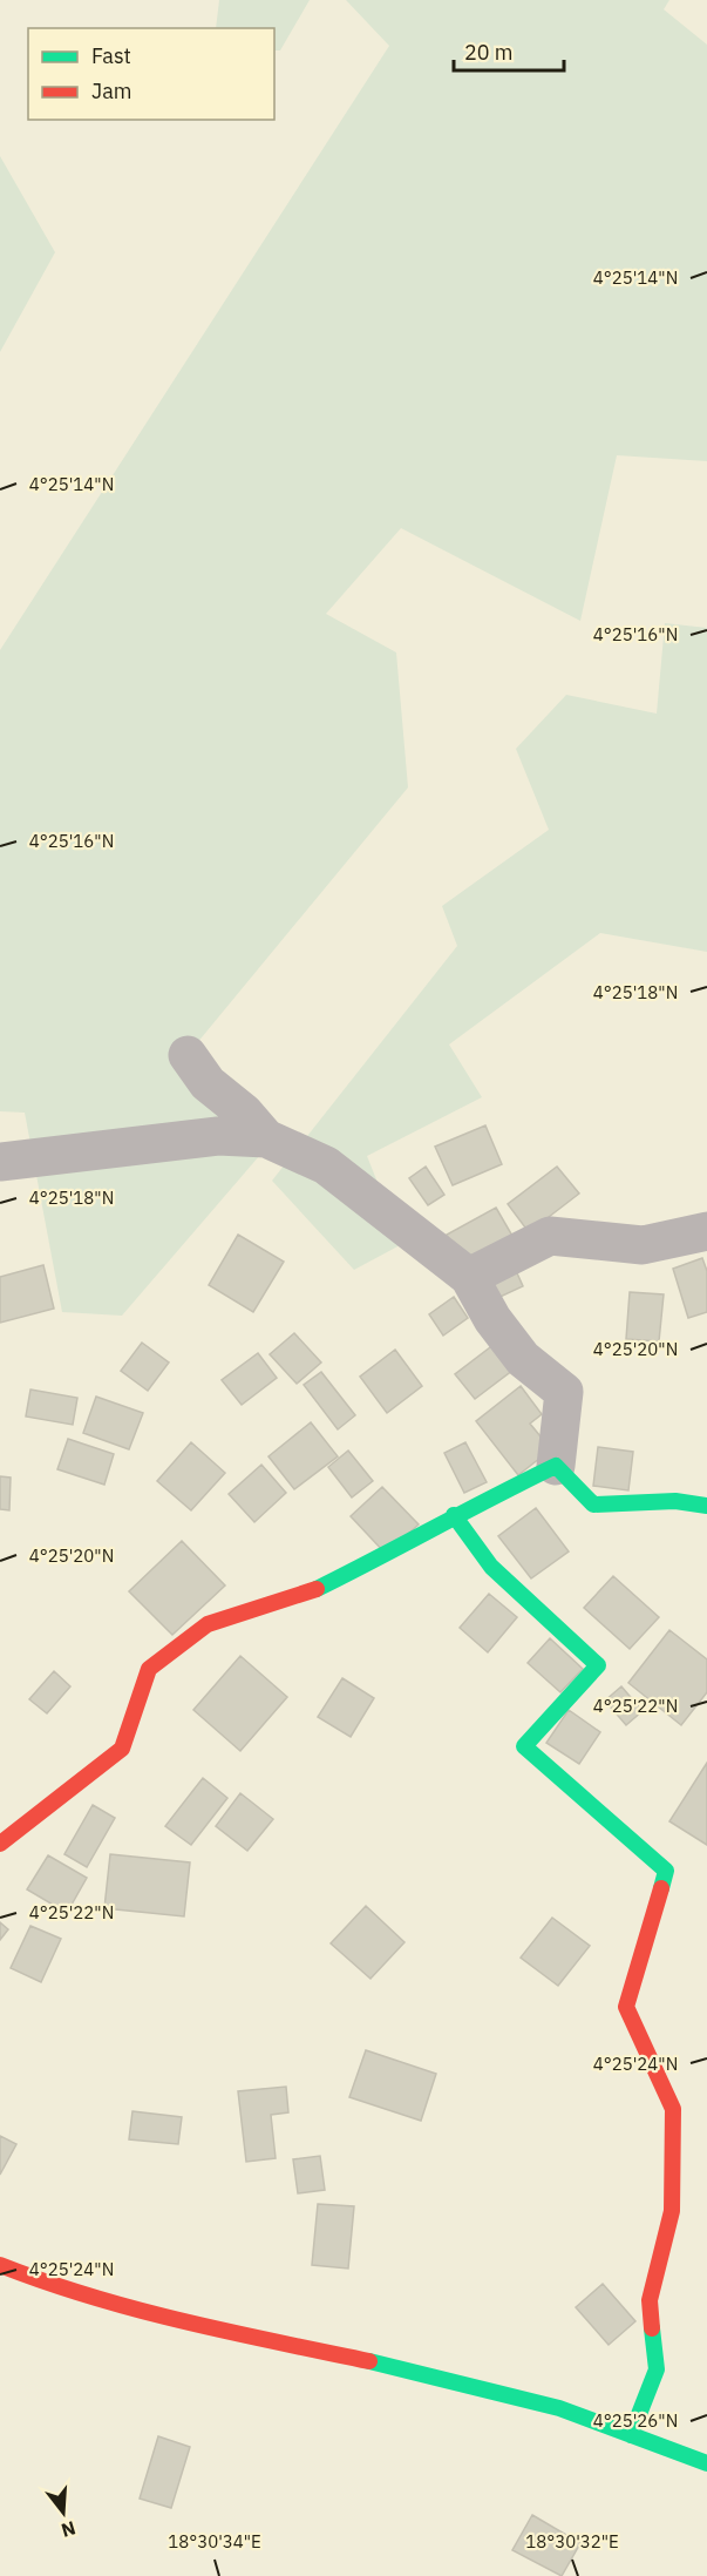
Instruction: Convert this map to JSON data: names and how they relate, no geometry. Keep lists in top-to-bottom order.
{
  "legend": ["Fast", "Jam"],
  "scale_bar": "20 m",
  "north": "bottom",
  "coordinates": [
    "4°25'14\"N",
    "4°25'16\"N",
    "4°25'18\"N",
    "4°25'20\"N",
    "4°25'22\"N",
    "4°25'24\"N",
    "4°25'26\"N",
    "18°30'34\"E",
    "18°30'32\"E"
  ]
}
